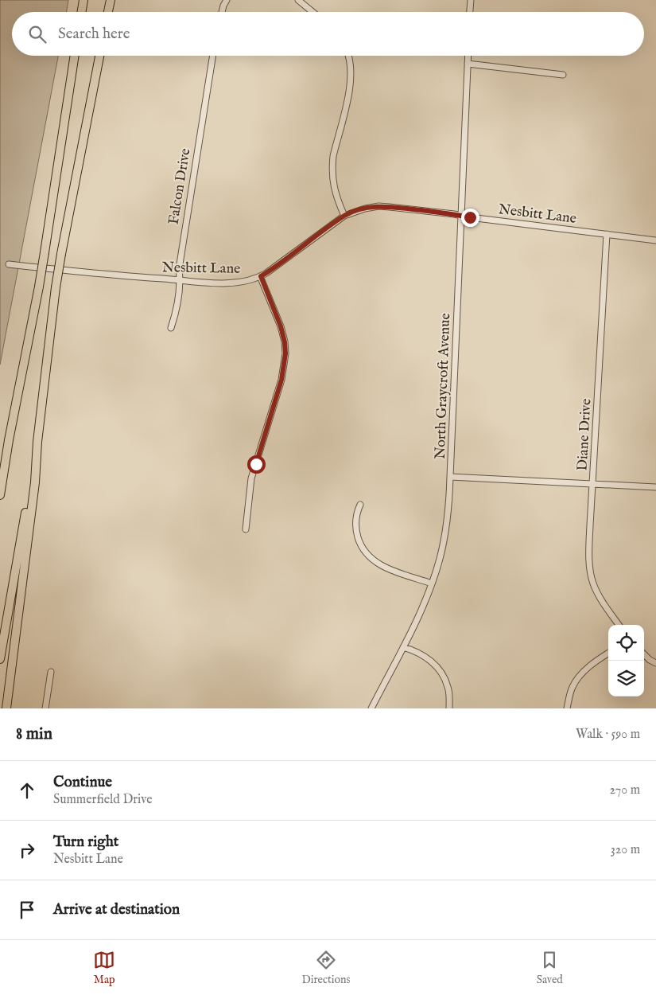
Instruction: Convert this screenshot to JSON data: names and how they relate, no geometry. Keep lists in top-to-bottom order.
{
  "streets": {
    "street": [
      "Falcon Drive",
      "Nesbitt Lane",
      "North Graycroft Avenue",
      "Diane Drive"
    ]
  },
  "crossings": [
    ["Falcon Drive", "Nesbitt Lane"],
    ["Nesbitt Lane", "North Graycroft Avenue"],
    ["Nesbitt Lane", "Diane Drive"]
  ],
  "page": {
    "search": "Search here",
    "heading": ["8 min", "Walk · 590 m"],
    "list": [
      ["Continue", "Summerfield Drive", "270 m"],
      ["Turn right", "Nesbitt Lane", "320 m"],
      "Arrive at destination"
    ],
    "nav": ["Map", "Directions", "Saved"]
  }
}
